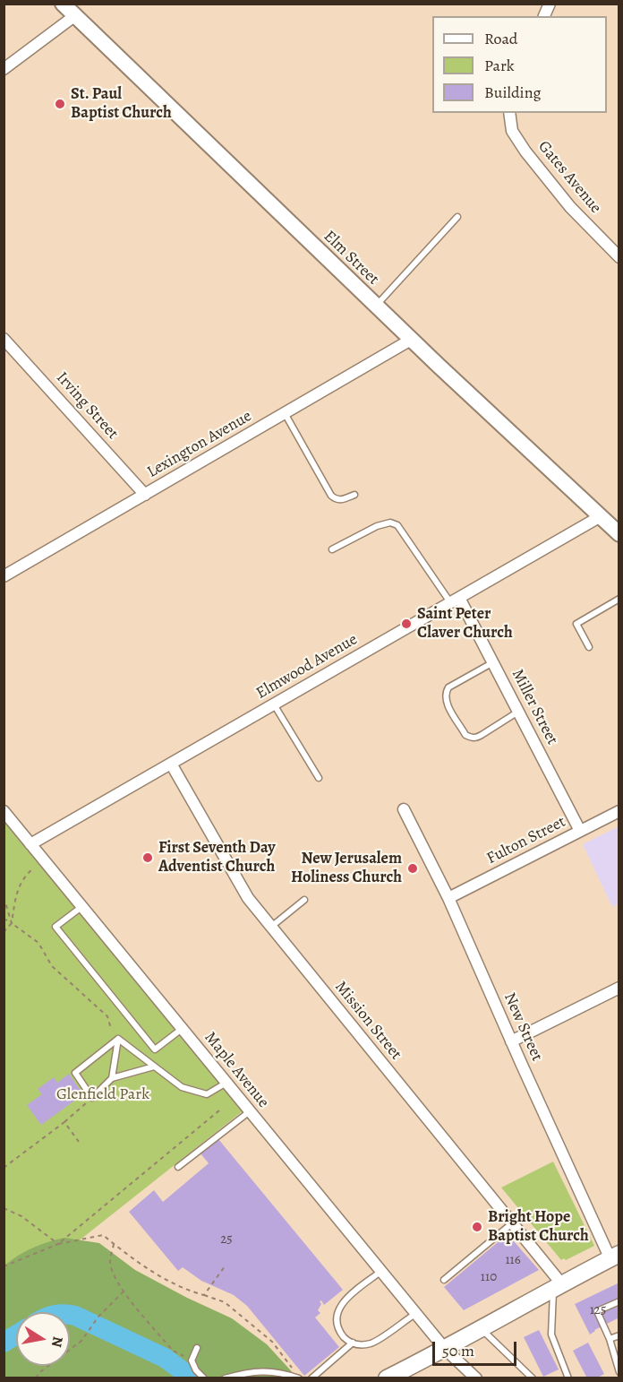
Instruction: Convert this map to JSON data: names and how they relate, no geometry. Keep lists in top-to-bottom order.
{
  "streets": {
    "street": [
      "Gates Avenue",
      "Elm Street",
      "Irving Street",
      "Lexington Avenue",
      "Elmwood Avenue",
      "Miller Street",
      "Fulton Street",
      "Mission Street",
      "New Street",
      "Maple Avenue"
    ]
  },
  "crossings": [
    ["Elm Street", "Lexington Avenue"],
    ["Elm Street", "Elmwood Avenue"],
    ["Irving Street", "Lexington Avenue"],
    ["Elmwood Avenue", "Miller Street"],
    ["Elmwood Avenue", "Mission Street"],
    ["Elmwood Avenue", "Maple Avenue"],
    ["Miller Street", "Fulton Street"],
    ["Fulton Street", "New Street"]
  ],
  "parks": ["Glenfield Park"],
  "places": [
    "St. Paul Baptist Church",
    "Saint Peter Claver Church",
    "First Seventh Day Adventist Church",
    "New Jerusalem Holiness Church",
    "Bright Hope Baptist Church"
  ],
  "house_numbers": [
    "25",
    "116",
    "110",
    "125"
  ],
  "legend": ["Road", "Park", "Building"],
  "scale_bar": "50 m",
  "north": "right"
}
